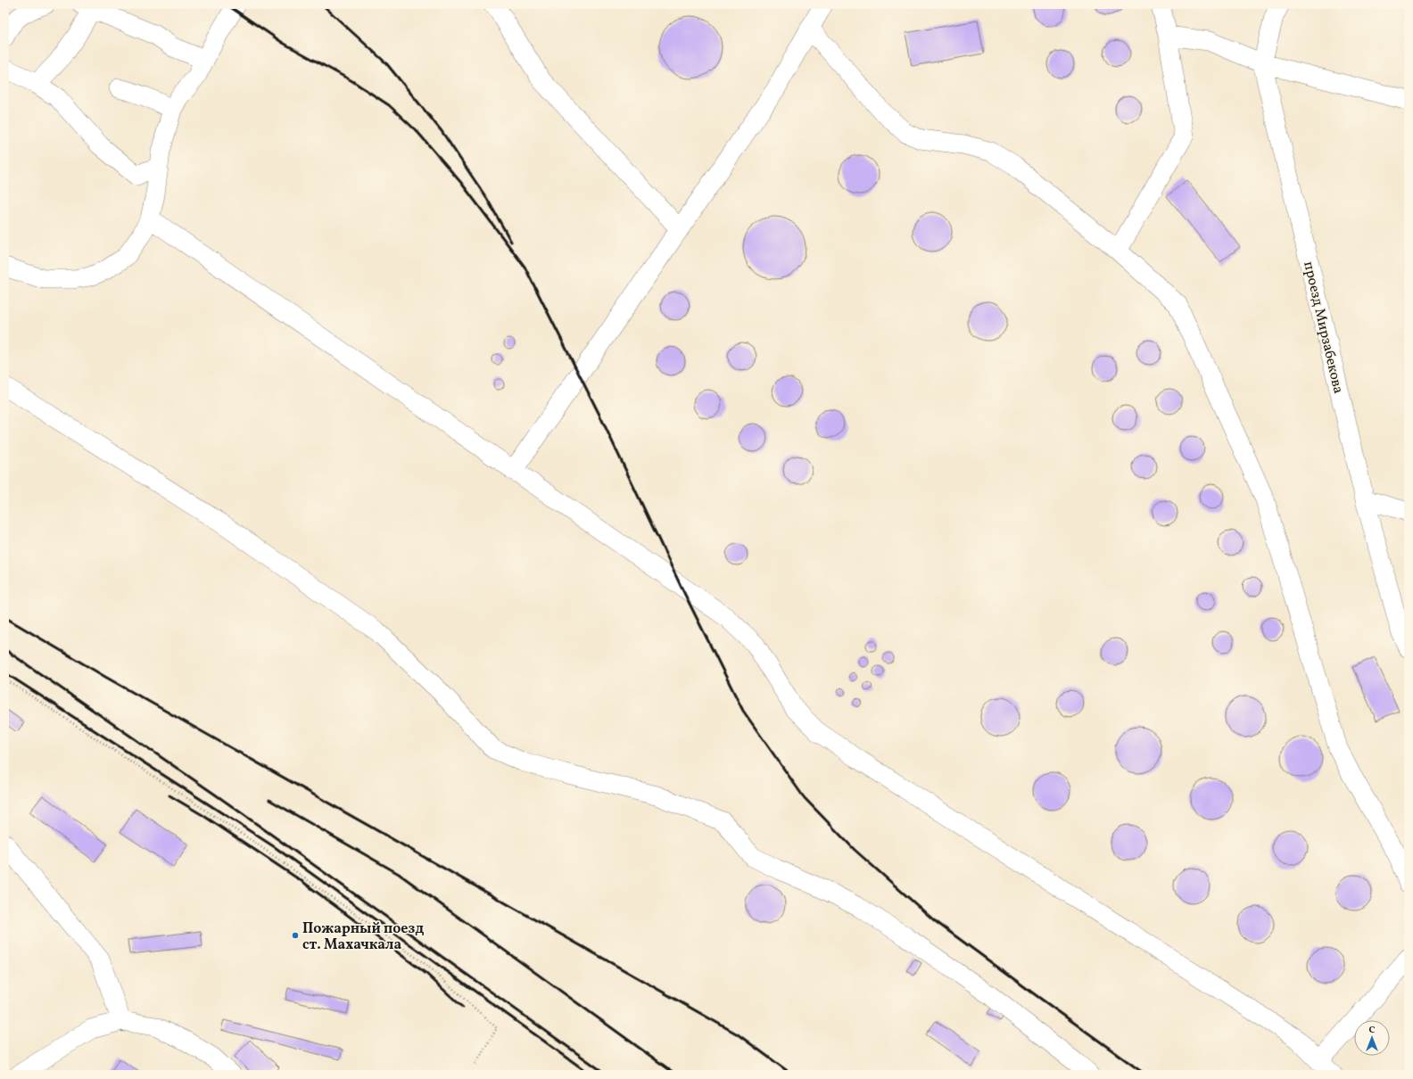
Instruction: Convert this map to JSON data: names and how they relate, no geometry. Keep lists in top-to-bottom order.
{
  "streets": {
    "street": ["проезд Мирзабекова"]
  },
  "places": ["Пожарный поезд ст. Махачкала"],
  "north": "top"
}
